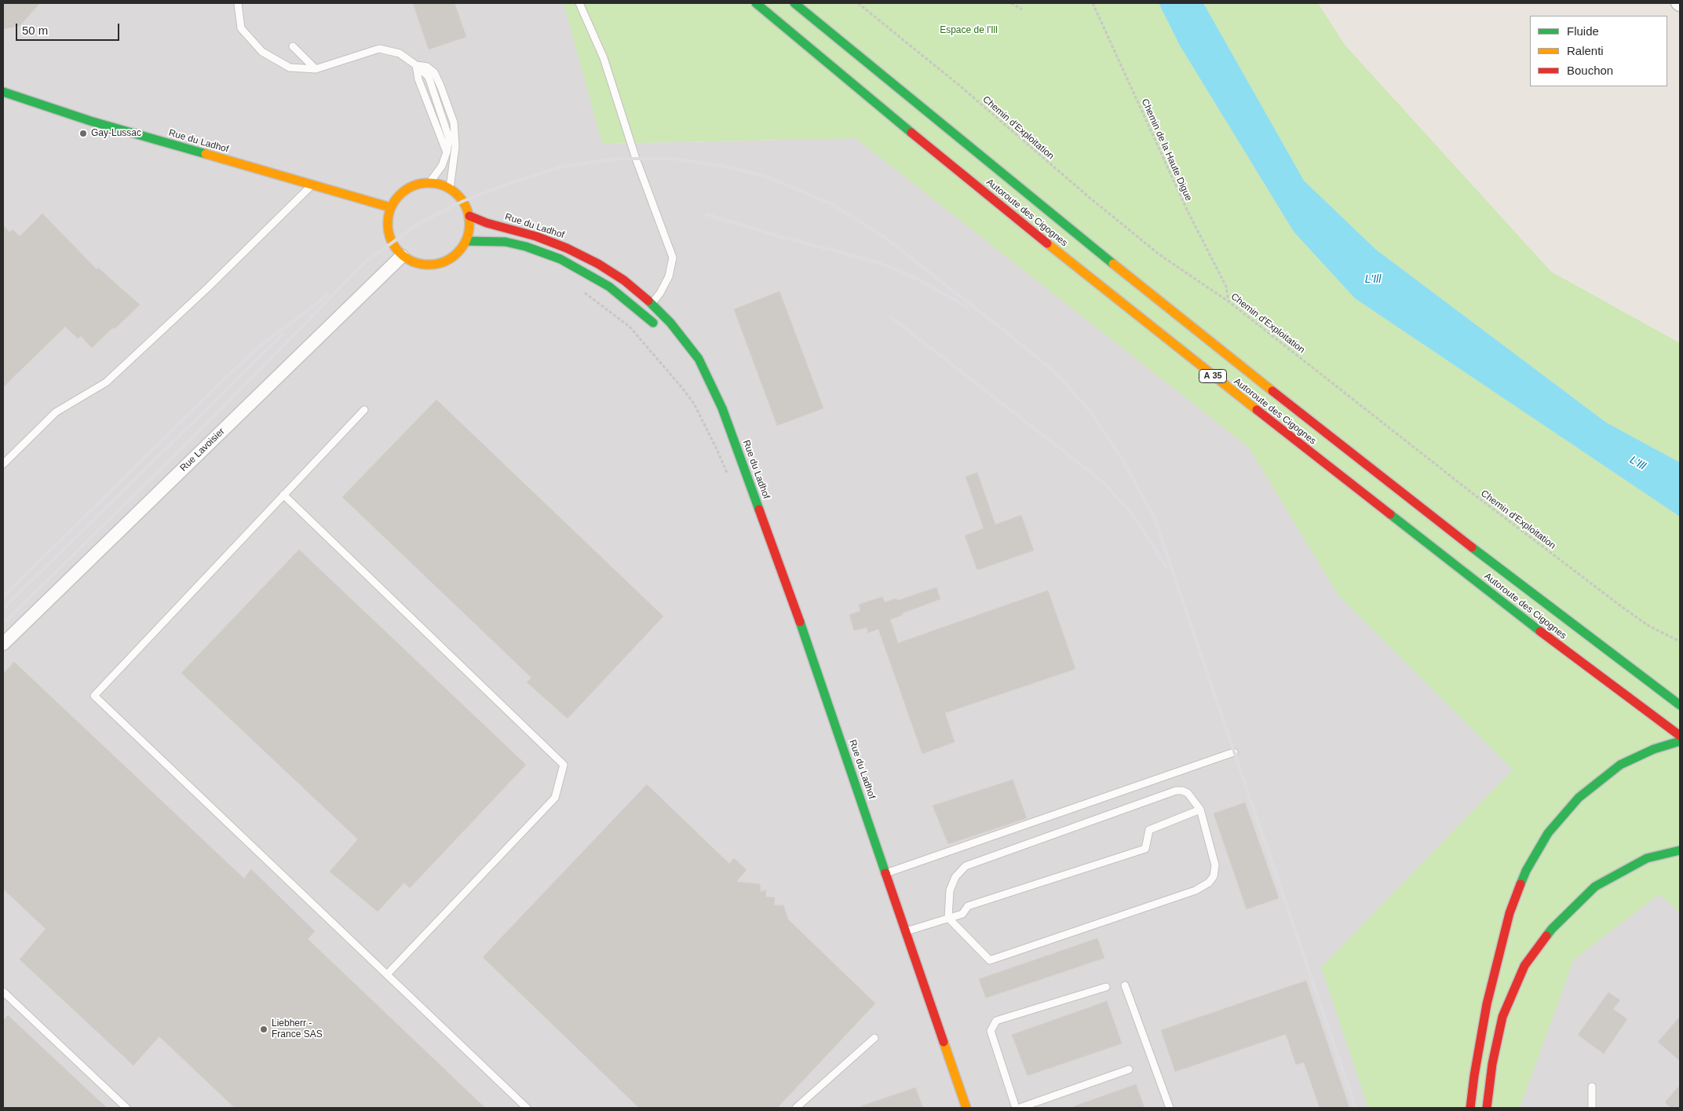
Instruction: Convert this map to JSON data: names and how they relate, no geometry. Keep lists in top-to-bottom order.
{
  "streets": {
    "main road": ["Rue du Ladhof", "Autoroute des Cigognes", "A 35"],
    "street": ["Rue Lavoisier"],
    "path": ["Chemin d'Exploitation", "Chemin de la Haute Digue"]
  },
  "crossings": [
    ["Chemin d'Exploitation", "Chemin de la Haute Digue"],
    ["Rue du Ladhof", "Rue Lavoisier"]
  ],
  "water": ["L'Ill"],
  "parks": ["Espace de l'Ill"],
  "places": ["Gay-Lussac", "Liebherr - France SAS"],
  "legend": ["Fluide", "Ralenti", "Bouchon"],
  "scale_bar": "50 m"
}
